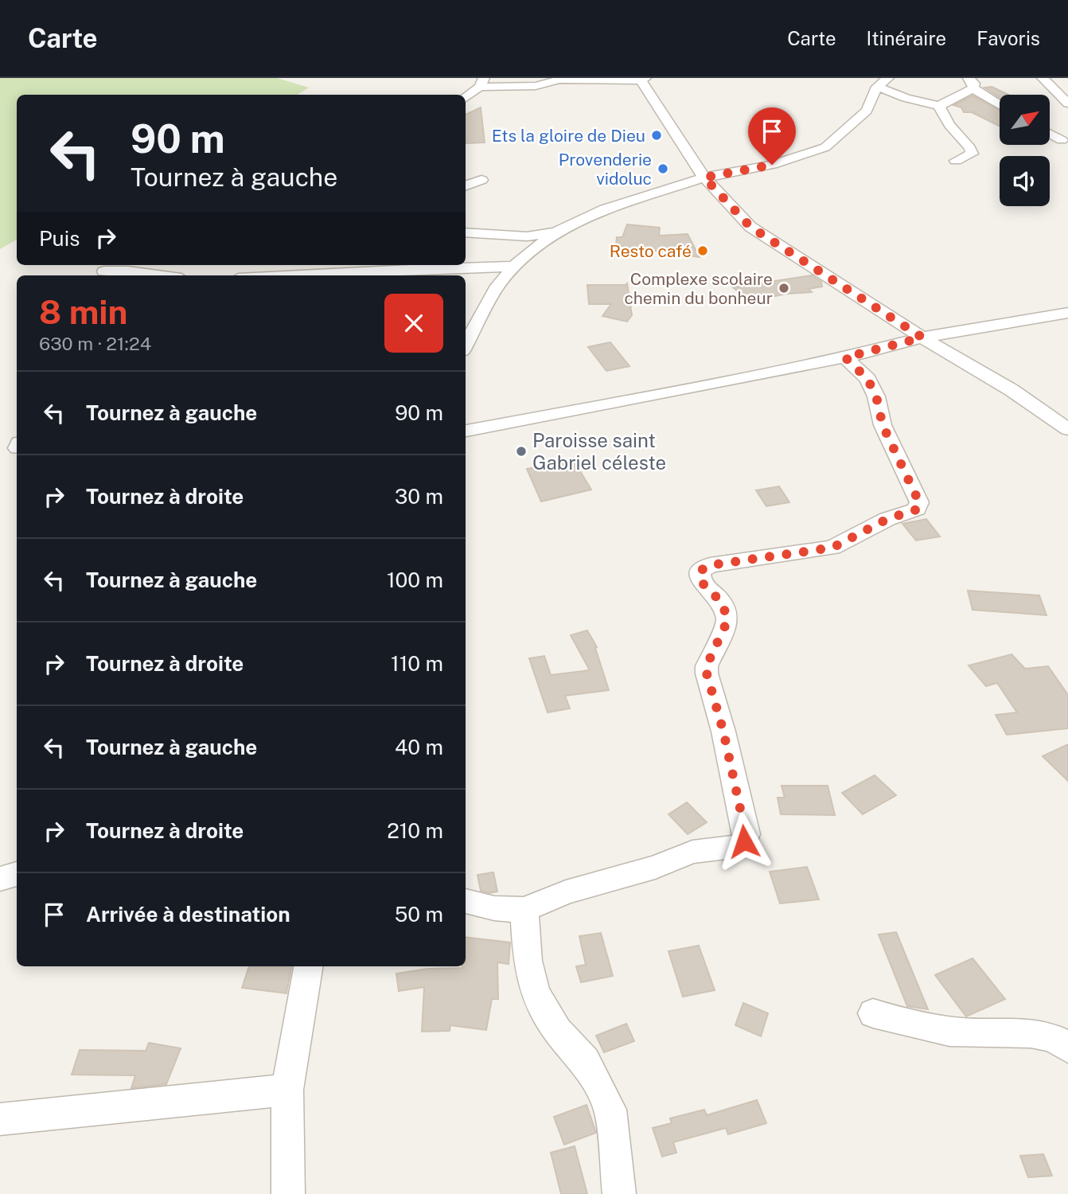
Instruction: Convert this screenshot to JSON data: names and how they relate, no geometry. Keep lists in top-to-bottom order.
{
  "places": [
    "Ets la gloire de Dieu",
    "Provenderie vidoluc",
    "Resto café",
    "Complexe scolaire chemin du bonheur",
    "Paroisse saint Gabriel céleste"
  ],
  "north": "top right",
  "page": {
    "header": "Carte",
    "nav": ["Carte", "Itinéraire", "Favoris"],
    "turn": ["90 m", "Tournez à gauche"],
    "then": "Puis",
    "heading": ["8 min", "630 m · 21:24"],
    "list": [
      {
        "name": "Tournez à gauche",
        "value": "90 m"
      },
      {
        "name": "Tournez à droite",
        "value": "30 m"
      },
      {
        "name": "Tournez à gauche",
        "value": "100 m"
      },
      {
        "name": "Tournez à droite",
        "value": "110 m"
      },
      {
        "name": "Tournez à gauche",
        "value": "40 m"
      },
      {
        "name": "Tournez à droite",
        "value": "210 m"
      },
      {
        "name": "Arrivée à destination",
        "value": "50 m"
      }
    ]
  }
}
